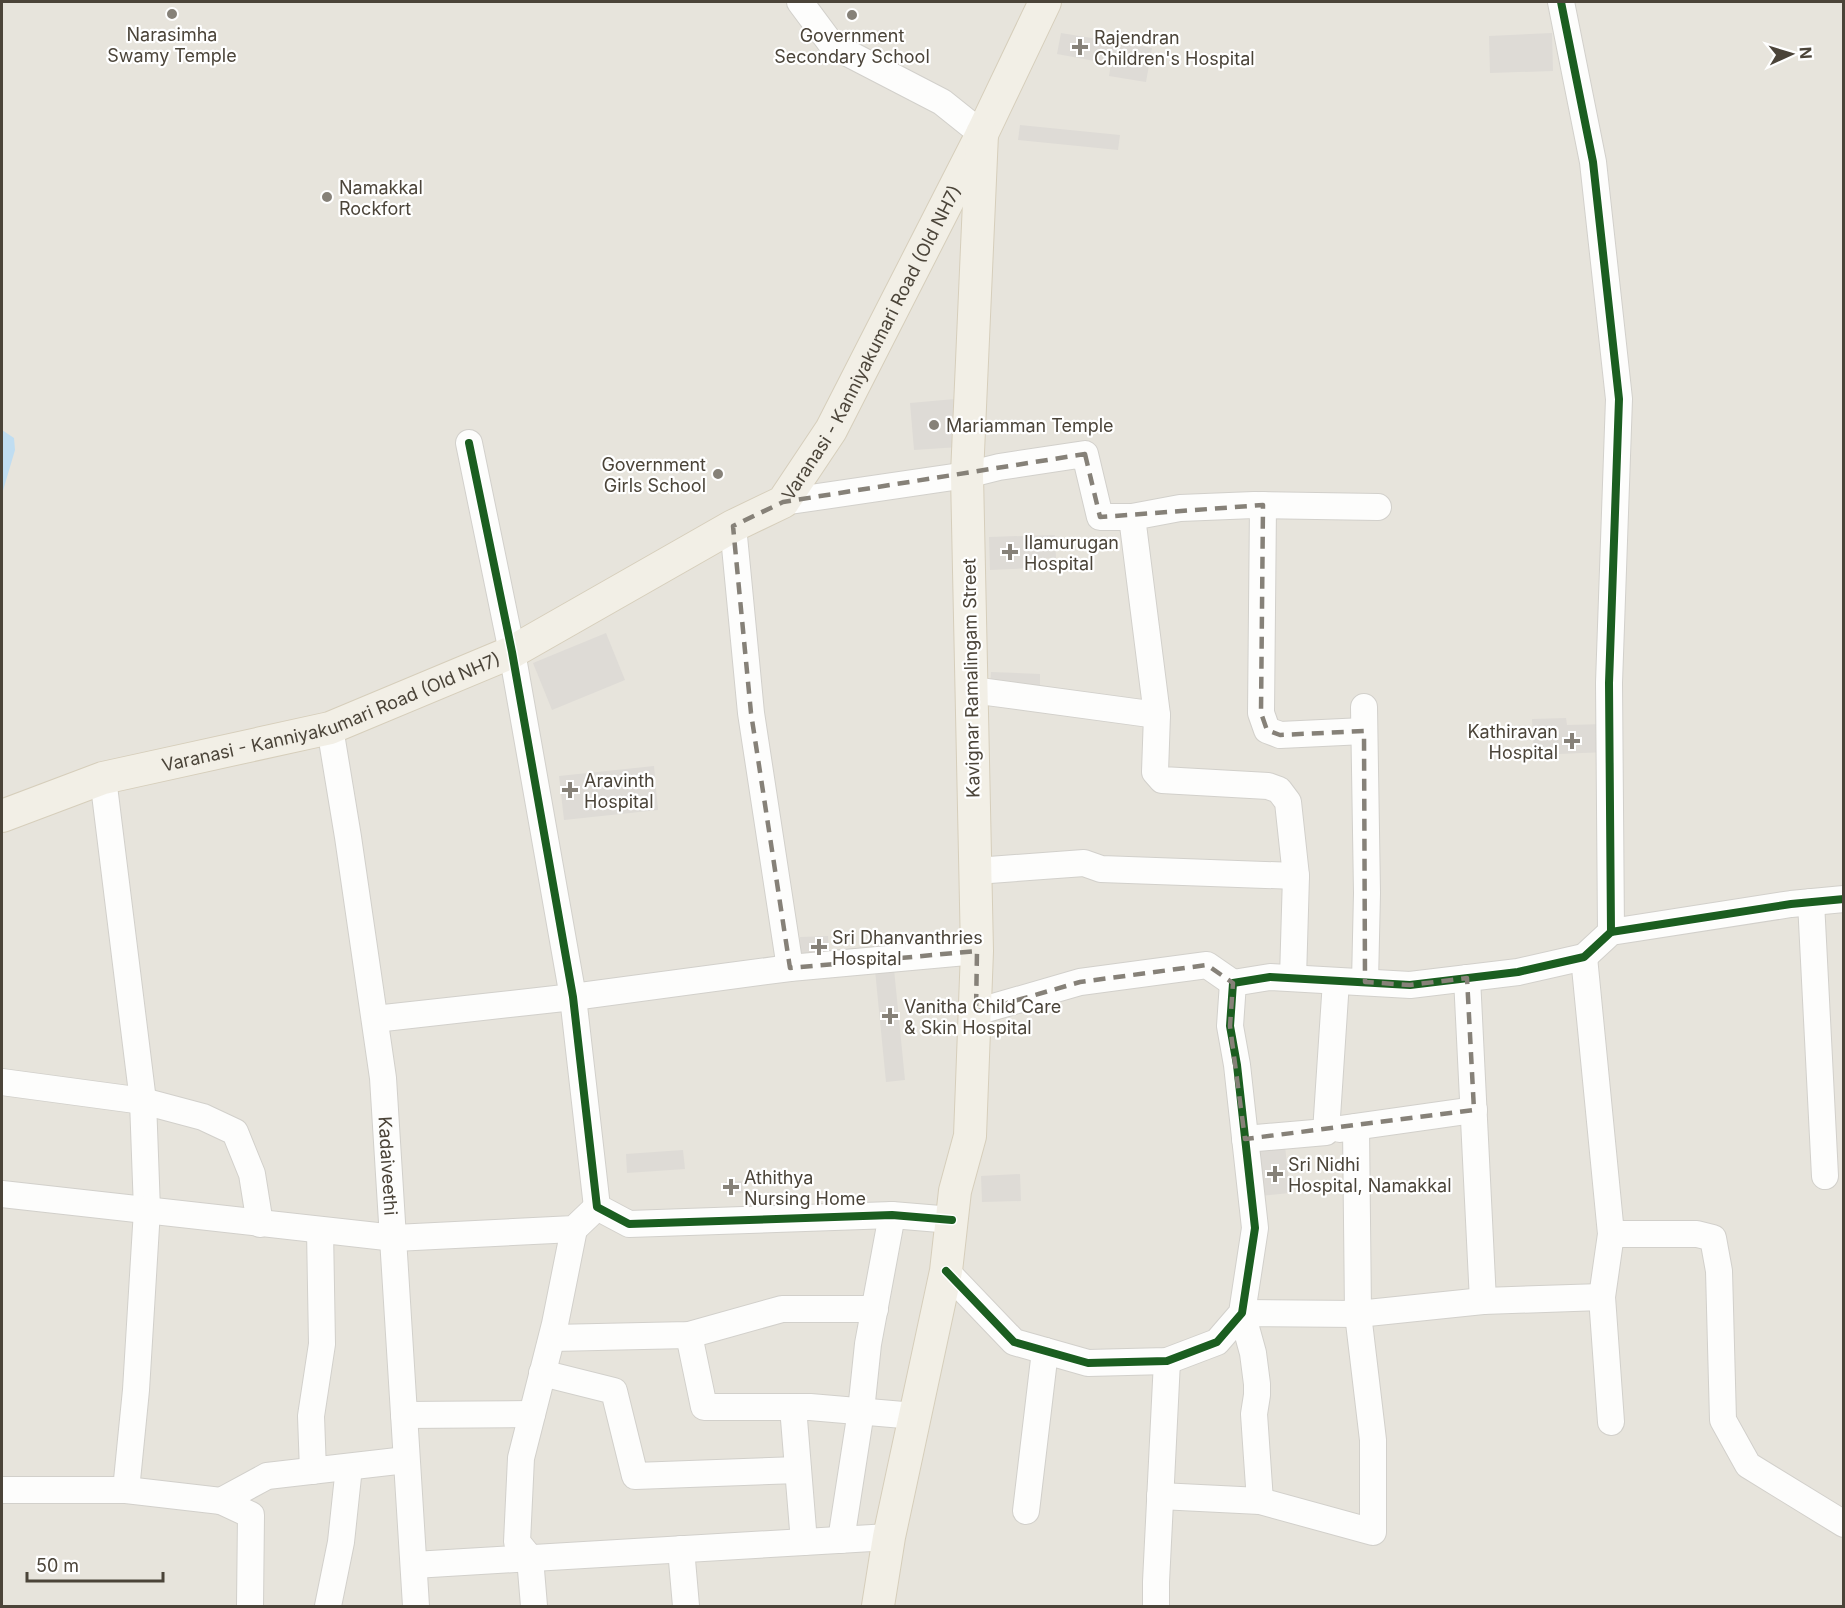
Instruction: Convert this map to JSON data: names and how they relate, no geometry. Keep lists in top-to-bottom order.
{
  "streets": {
    "main road": ["Varanasi - Kanniyakumari Road (Old NH7)", "Kavignar Ramalingam Street"],
    "street": ["Kadaiveethi"]
  },
  "crossings": [
    ["Varanasi - Kanniyakumari Road (Old NH7)", "Kavignar Ramalingam Street"],
    ["Varanasi - Kanniyakumari Road (Old NH7)", "Kadaiveethi"]
  ],
  "places": {
    "other": [
      "Narasimha Swamy Temple",
      "Government Secondary School",
      "Namakkal Rockfort",
      "Mariamman Temple",
      "Government Girls School"
    ],
    "health": [
      "Rajendran Children's Hospital",
      "Ilamurugan Hospital",
      "Kathiravan Hospital",
      "Aravinth Hospital",
      "Sri Dhanvanthries Hospital",
      "Vanitha Child Care & Skin Hospital",
      "Sri Nidhi Hospital, Namakkal",
      "Athithya Nursing Home"
    ]
  },
  "scale_bar": "50 m",
  "north": "right"
}
